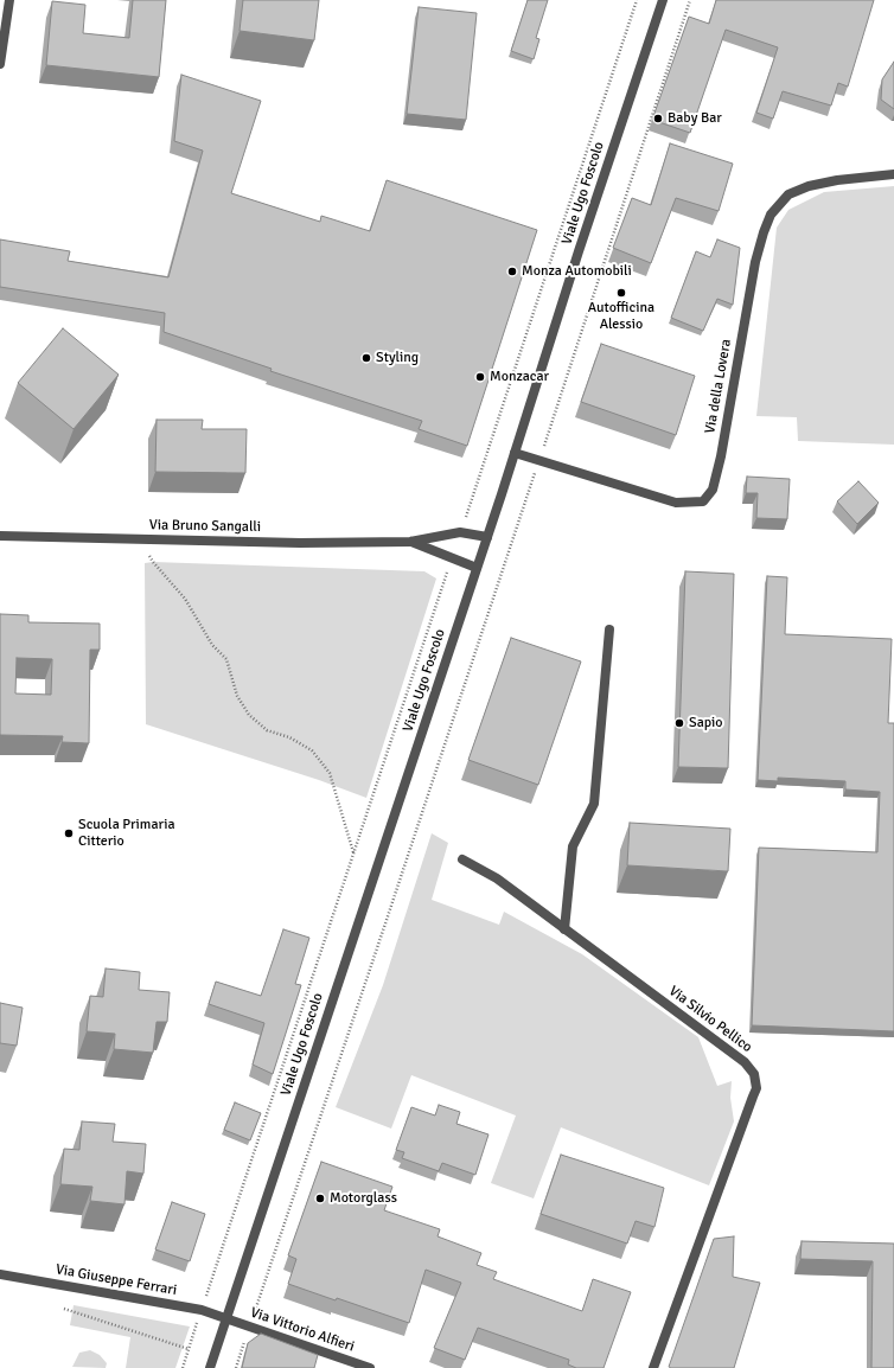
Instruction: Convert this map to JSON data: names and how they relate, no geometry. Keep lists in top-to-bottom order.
{
  "streets": {
    "street": [
      "Viale Ugo Foscolo",
      "Via della Lovera",
      "Via Bruno Sangalli",
      "Via Silvio Pellico",
      "Via Giuseppe Ferrari",
      "Via Vittorio Alfieri"
    ]
  },
  "crossings": [
    ["Viale Ugo Foscolo", "Via della Lovera"],
    ["Viale Ugo Foscolo", "Via Bruno Sangalli"],
    ["Viale Ugo Foscolo", "Via Giuseppe Ferrari"],
    ["Viale Ugo Foscolo", "Via Vittorio Alfieri"],
    ["Via Giuseppe Ferrari", "Via Vittorio Alfieri"]
  ],
  "places": [
    "Baby Bar",
    "Monza Automobili",
    "Autofficina Alessio",
    "Styling",
    "Monzacar",
    "Sapio",
    "Scuola Primaria Citterio",
    "Motorglass"
  ]
}
